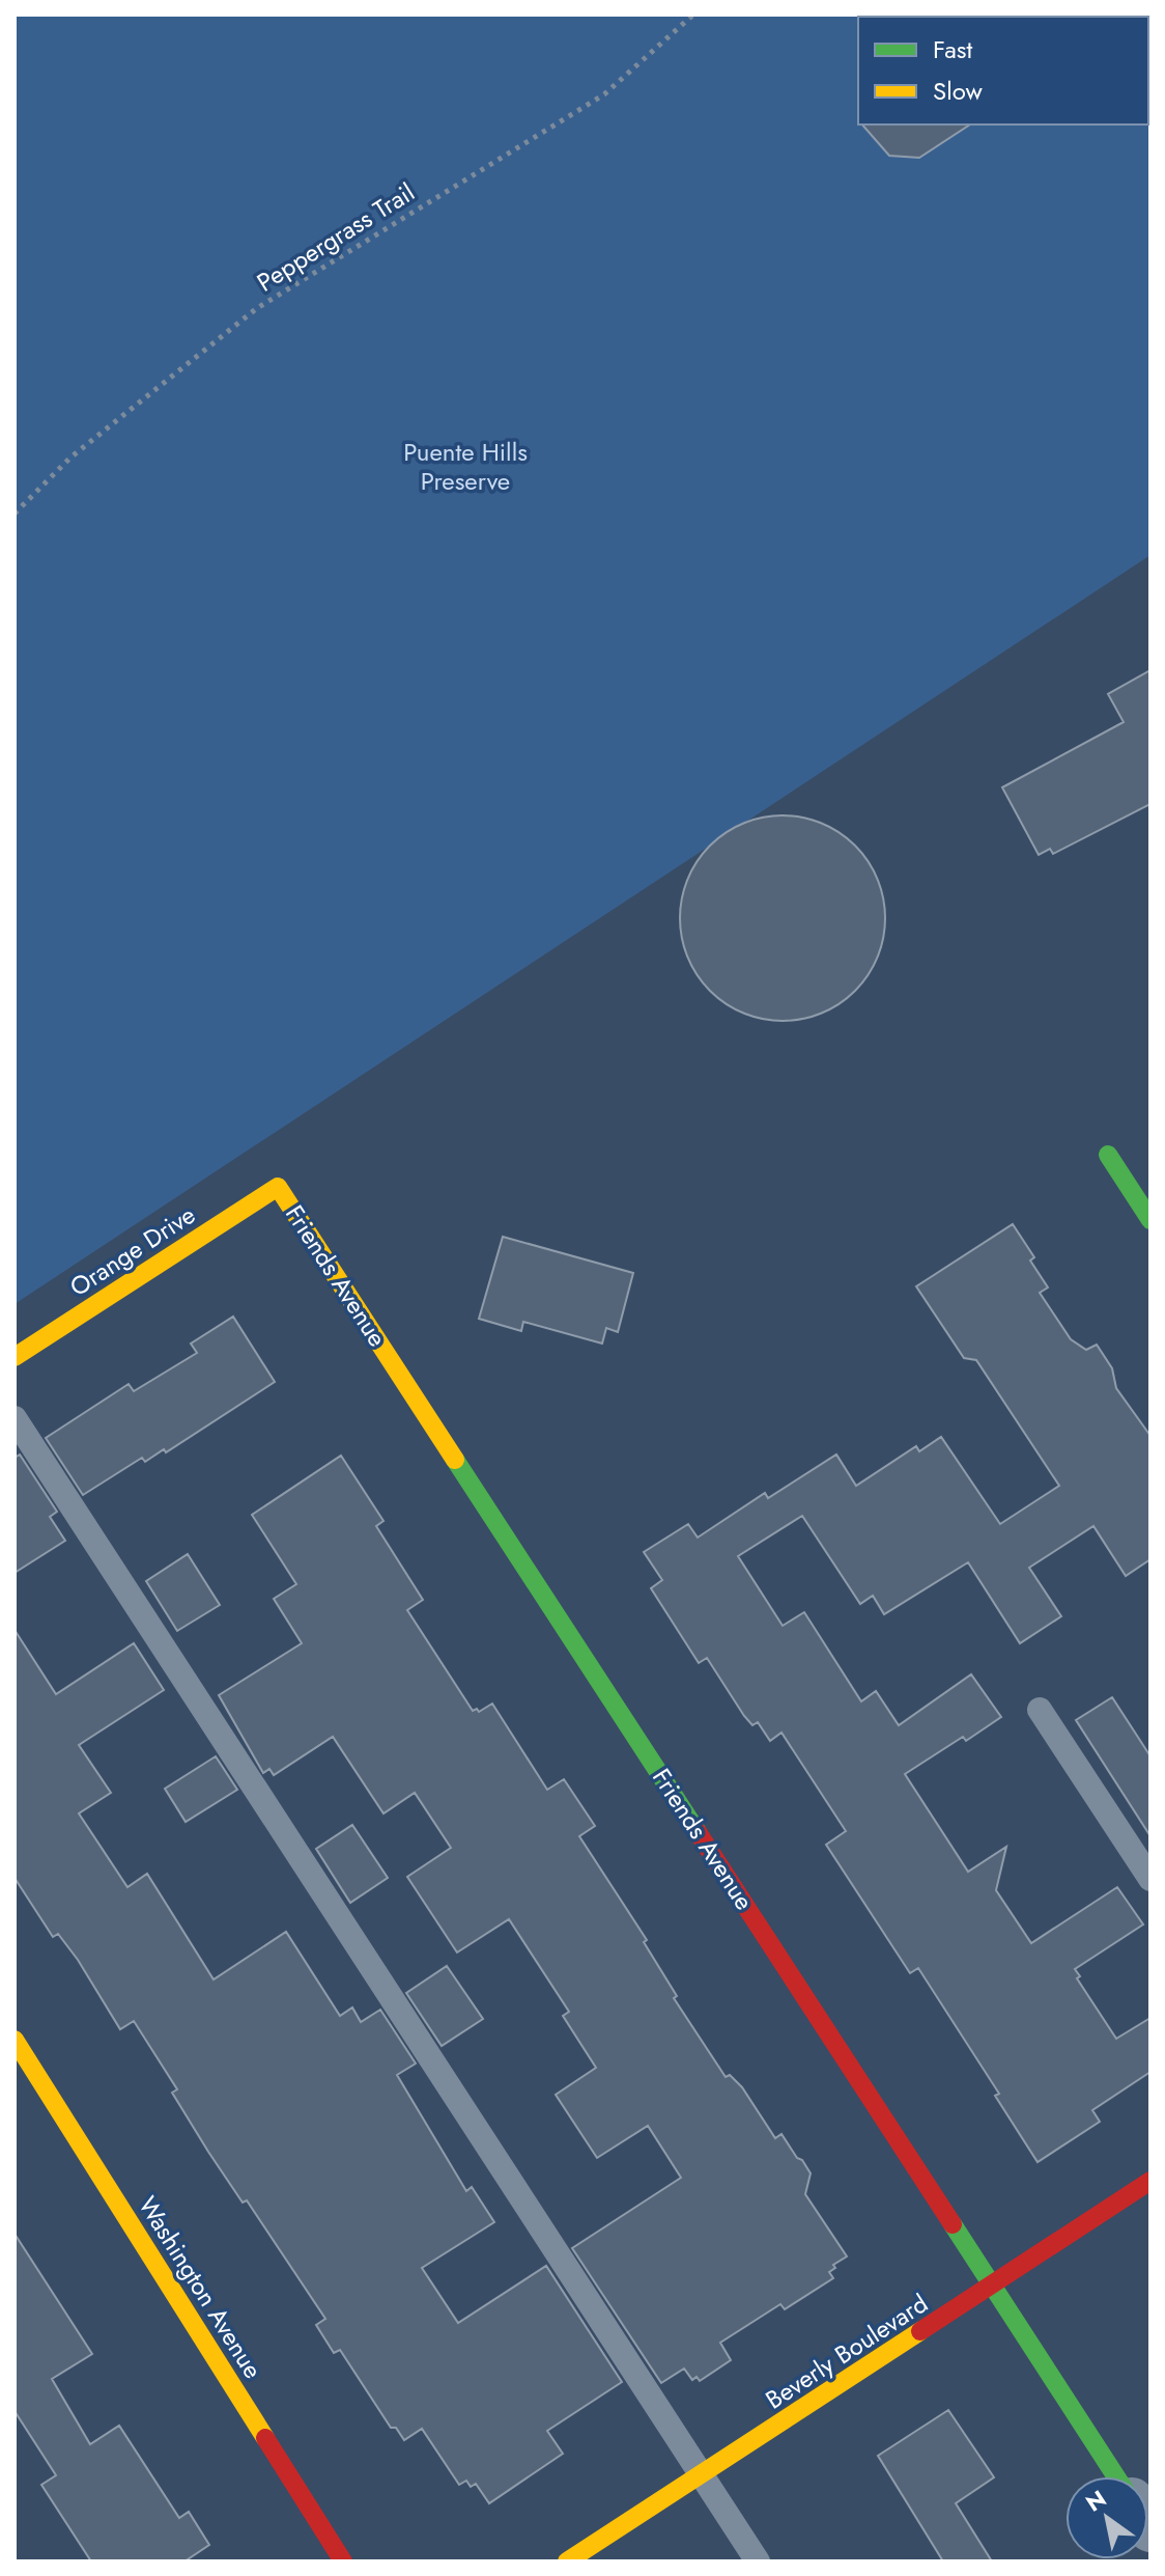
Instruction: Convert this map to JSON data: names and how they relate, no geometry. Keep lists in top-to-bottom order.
{
  "streets": {
    "street": [
      "Orange Drive",
      "Friends Avenue",
      "Washington Avenue",
      "Beverly Boulevard"
    ],
    "path": ["Peppergrass Trail"]
  },
  "crossings": [
    ["Orange Drive", "Friends Avenue"],
    ["Friends Avenue", "Beverly Boulevard"]
  ],
  "parks": ["Puente Hills Preserve"],
  "legend": ["Fast", "Slow"],
  "north": "top left"
}
